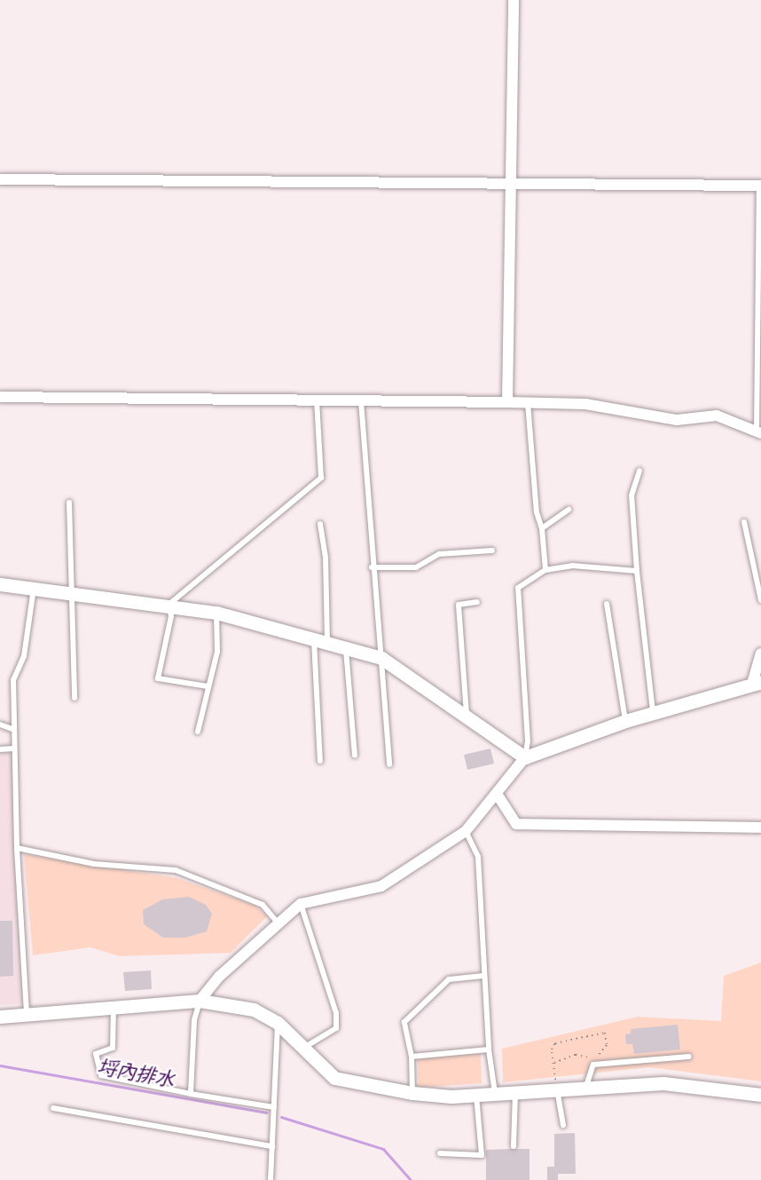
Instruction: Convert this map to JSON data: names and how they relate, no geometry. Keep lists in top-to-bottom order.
{
  "water": ["埒內排水"]
}
